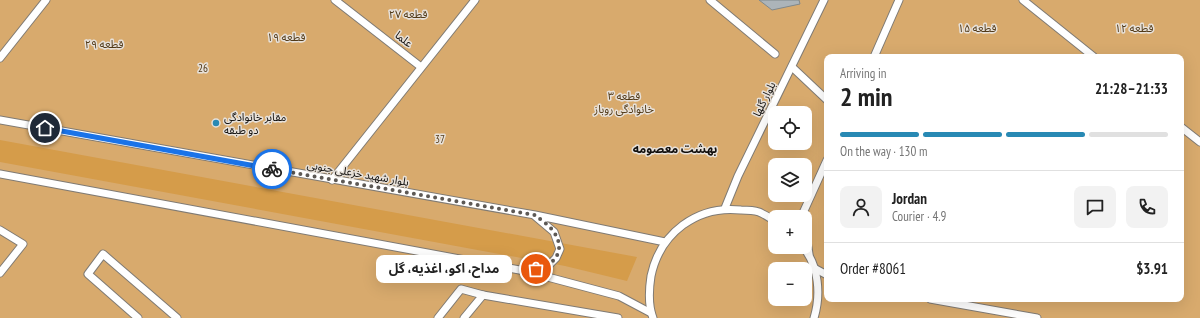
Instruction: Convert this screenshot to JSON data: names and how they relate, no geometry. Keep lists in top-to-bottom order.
{
  "streets": {
    "lane": ["علما", "بلوار گلها", "بلوار شهید خزعلی جنوبی"]
  },
  "districts": ["بهشت معصومه"],
  "parks": [
    "قطعه ۲۷",
    "قطعه ۱۵",
    "قطعه ۱۲",
    "قطعه ۱۹",
    "قطعه ۲۹",
    "26",
    "قطعه ۳ خانوادگی روباز",
    "37"
  ],
  "places": ["مقابر خانوادگی دو طبقه", "مداح، اکو، اغذیه، گل"],
  "page": {
    "heading": ["2 min", "Arriving in", "21:28–21:33"],
    "panel": [
      "Jordan",
      "Courier · 4.9",
      "Order #8061",
      "$3.91"
    ],
    "map_buttons": ["+", "−"],
    "bar": "On the way · 130 m",
    "bubble": "مداح، اکو، اغذیه، گل"
  }
}
